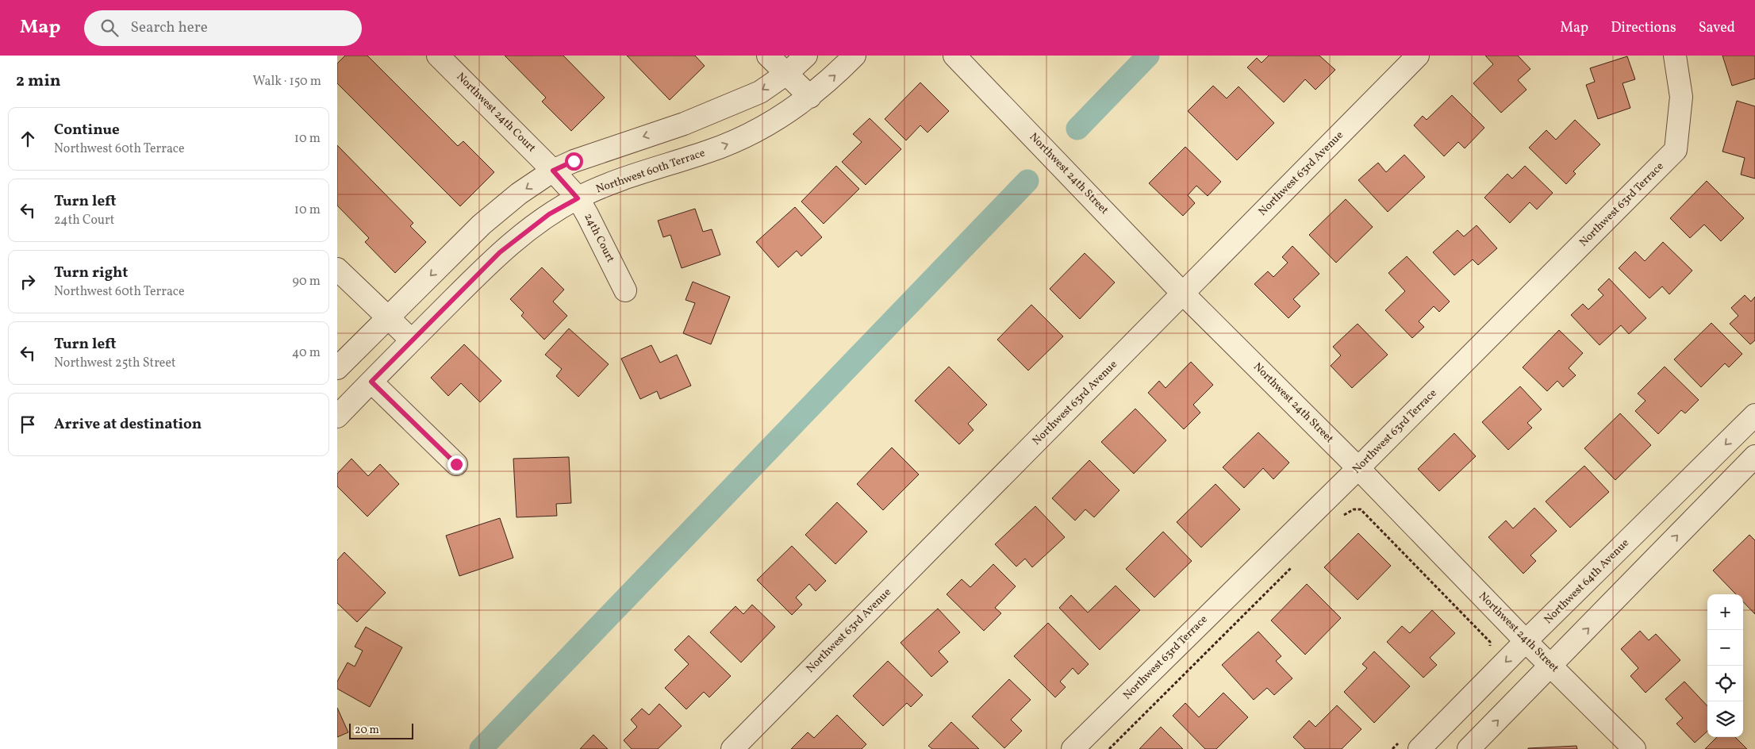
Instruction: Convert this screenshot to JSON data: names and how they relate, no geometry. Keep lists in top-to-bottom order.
{
  "streets": {
    "street": [
      "Northwest 24th Court",
      "Northwest 60th Terrace",
      "Northwest 24th Street",
      "Northwest 63rd Avenue",
      "Northwest 63rd Terrace",
      "24th Court",
      "Northwest 64th Avenue"
    ]
  },
  "crossings": [
    ["Northwest 24th Court", "24th Court"],
    ["Northwest 60th Terrace", "24th Court"],
    ["Northwest 24th Street", "Northwest 63rd Avenue"],
    ["Northwest 24th Street", "Northwest 63rd Terrace"],
    ["Northwest 24th Street", "Northwest 64th Avenue"]
  ],
  "scale_bar": "20 m",
  "page": {
    "header": "Map",
    "search": "Search here",
    "nav": ["Map", "Directions", "Saved"],
    "heading": ["2 min", "Walk · 150 m"],
    "list": [
      ["Continue", "Northwest 60th Terrace", "10 m"],
      ["Turn left", "24th Court", "10 m"],
      ["Turn right", "Northwest 60th Terrace", "90 m"],
      ["Turn left", "Northwest 25th Street", "40 m"],
      "Arrive at destination"
    ],
    "map_buttons": ["+", "−"],
    "scale": "20 m"
  }
}
